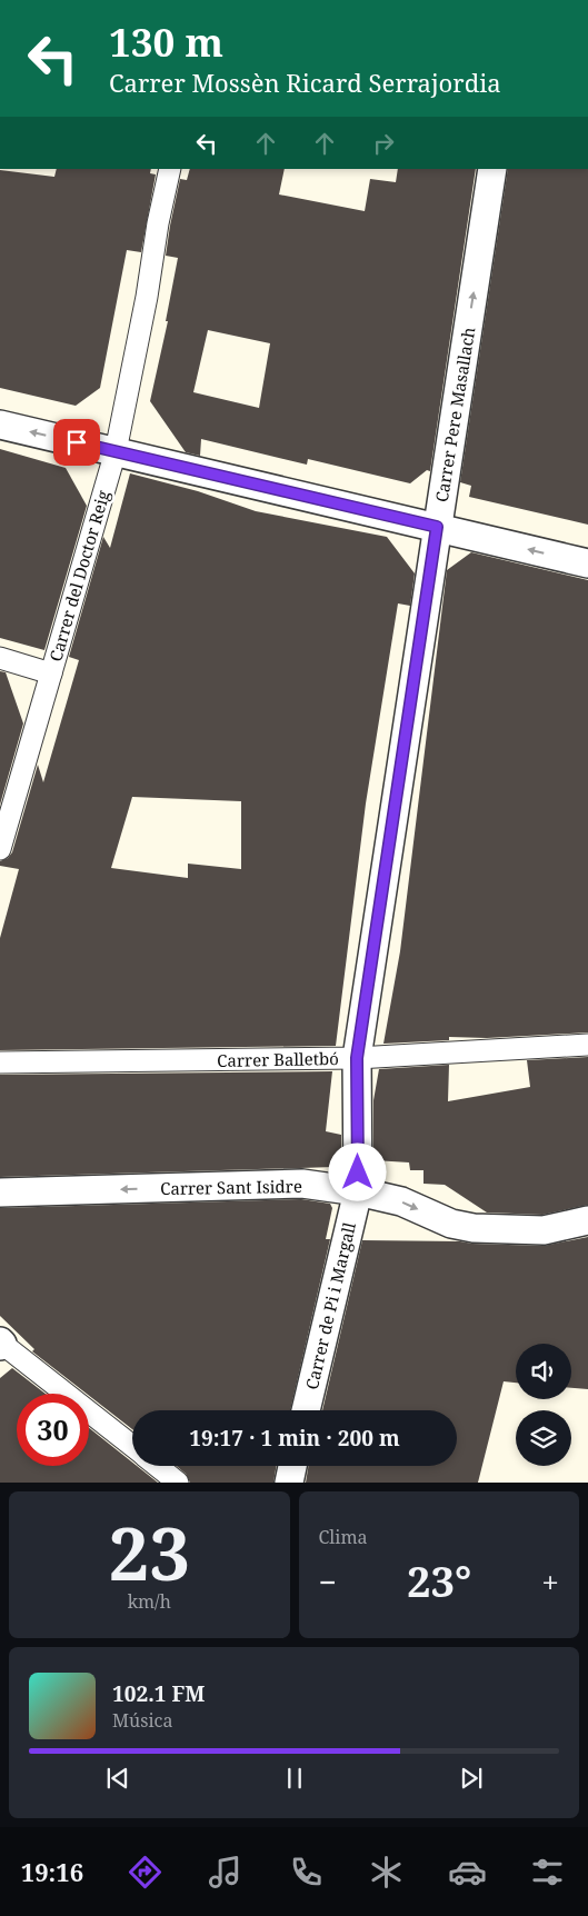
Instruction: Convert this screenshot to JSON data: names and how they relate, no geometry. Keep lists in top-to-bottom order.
{
  "streets": {
    "street": [
      "Carrer Pere Masallach",
      "Carrer del Doctor Reig",
      "Carrer Balletbó",
      "Carrer Sant Isidre",
      "Carrer de Pi i Margall"
    ]
  },
  "crossings": [
    ["Carrer Pere Masallach", "Carrer Balletbó"],
    ["Carrer Pere Masallach", "Carrer Sant Isidre"],
    ["Carrer Pere Masallach", "Carrer de Pi i Margall"],
    ["Carrer Sant Isidre", "Carrer de Pi i Margall"]
  ],
  "one_way": ["Carrer Pere Masallach"],
  "page": {
    "turn": ["130 m", "Carrer Mossèn Ricard Serrajordia"],
    "limit": "30",
    "trip": "19:17 · 1 min · 200 m",
    "tile": [
      ["23", "km/h"],
      "Clima"
    ],
    "heat": ["−", "23°", "+"],
    "song": ["102.1 FM", "Música"],
    "tabs": "19:16"
  }
}
